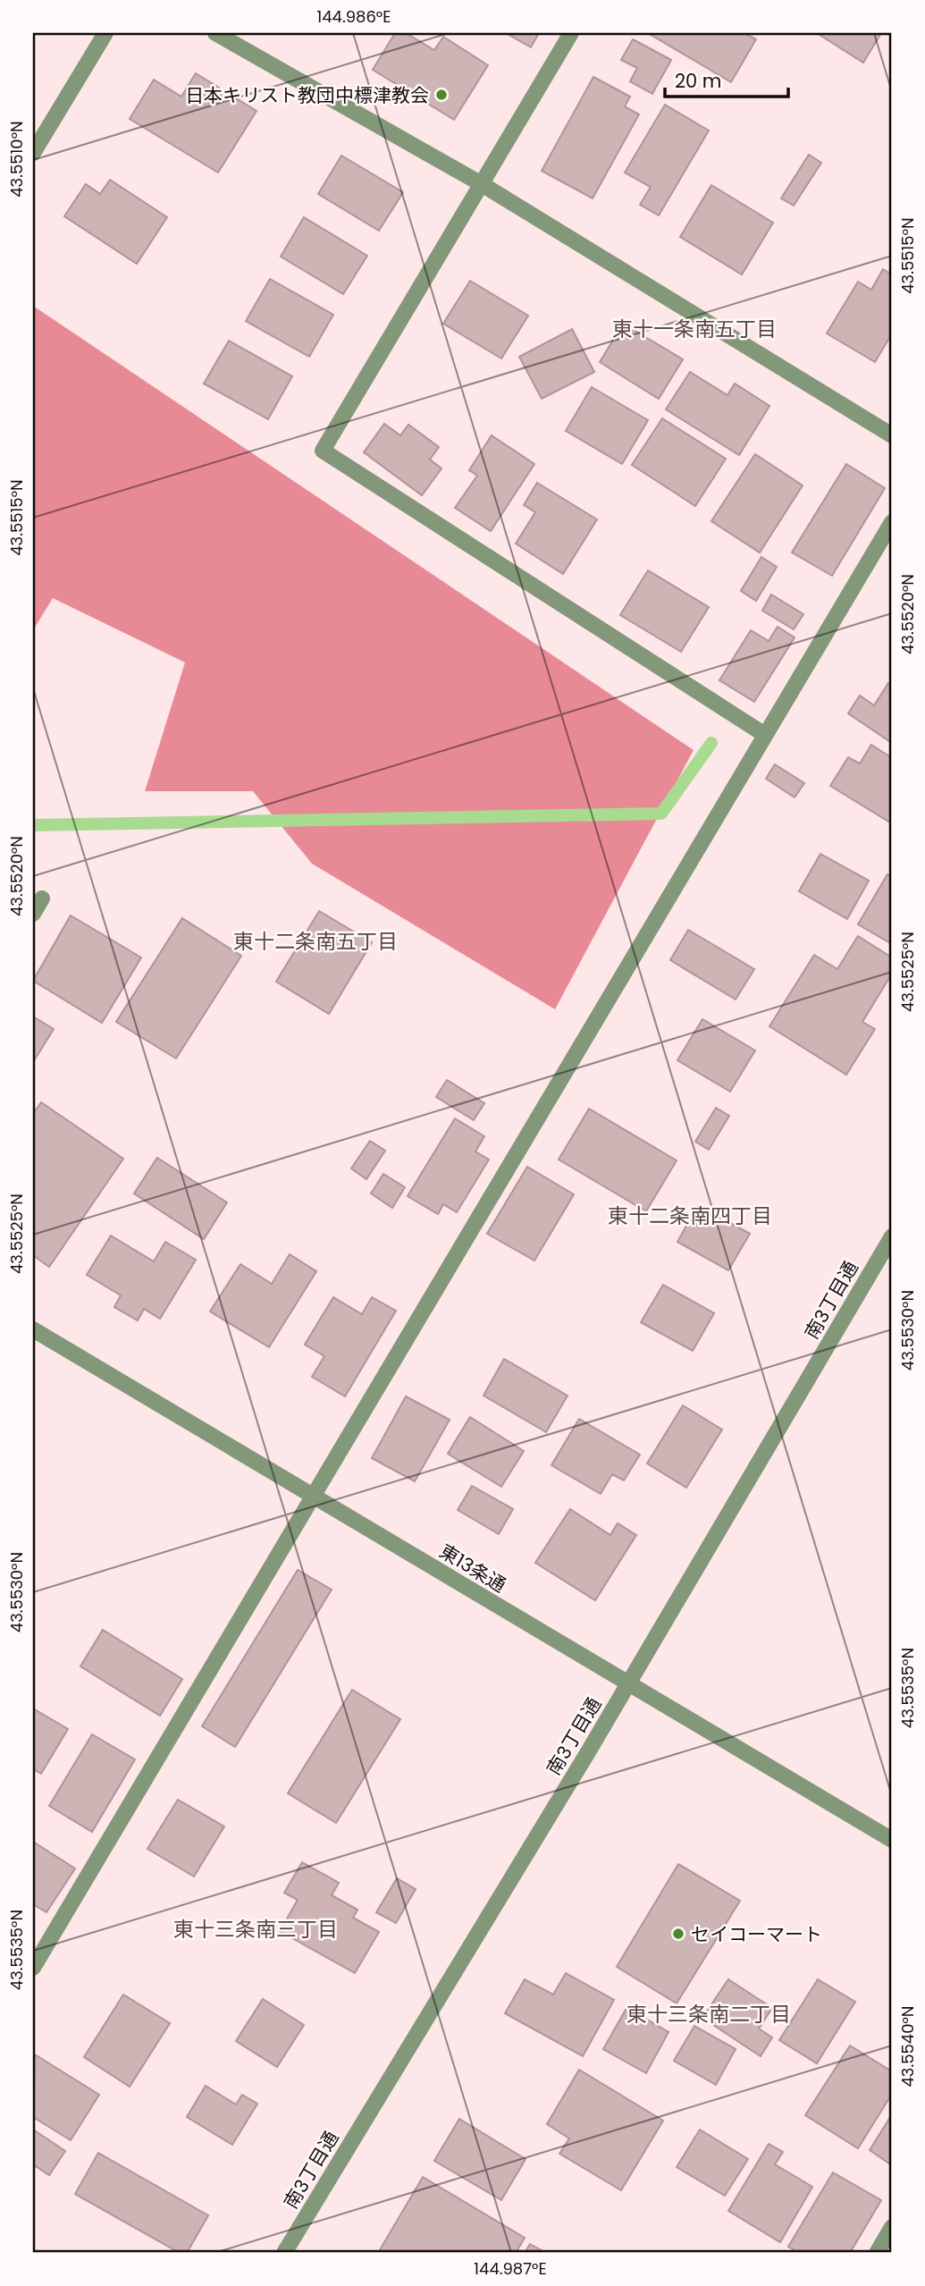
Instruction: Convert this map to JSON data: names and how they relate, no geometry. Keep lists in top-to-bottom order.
{
  "streets": {
    "street": ["南3丁目通", "東13条通"]
  },
  "crossings": [
    ["南3丁目通", "東13条通"]
  ],
  "districts": [
    "東十一条南五丁目",
    "東十二条南五丁目",
    "東十二条南四丁目",
    "東十三条南三丁目",
    "東十三条南二丁目"
  ],
  "places": ["日本キリスト教団中標津教会", "セイコーマート"],
  "scale_bar": "20 m",
  "coordinates": [
    "144.986°E",
    "43.5510°N",
    "43.5515°N",
    "43.5520°N",
    "43.5525°N",
    "43.5530°N",
    "43.5535°N",
    "43.5540°N",
    "144.987°E"
  ]
}
